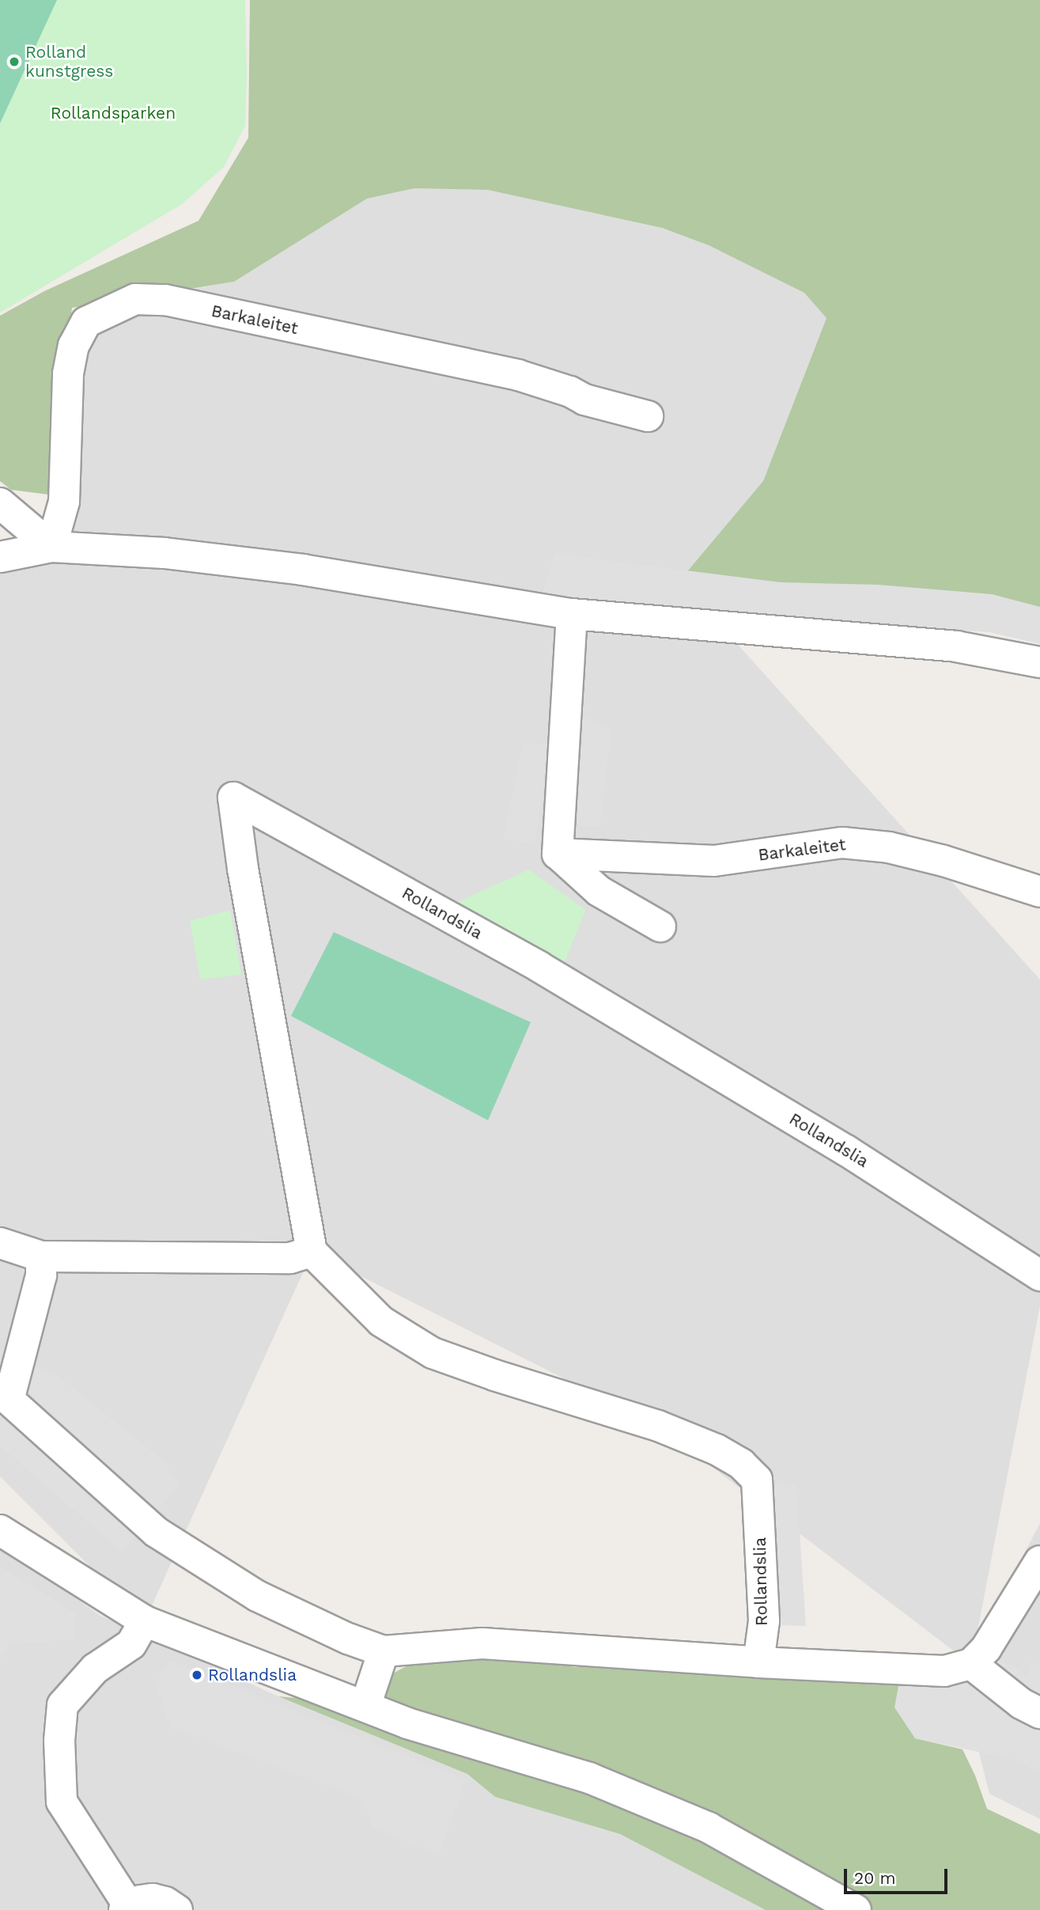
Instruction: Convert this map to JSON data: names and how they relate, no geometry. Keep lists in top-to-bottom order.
{
  "streets": {
    "street": ["Barkaleitet", "Rollandslia"]
  },
  "parks": ["Rollandsparken"],
  "places": ["Rolland kunstgress", "Rollandslia"],
  "scale_bar": "20 m"
}
